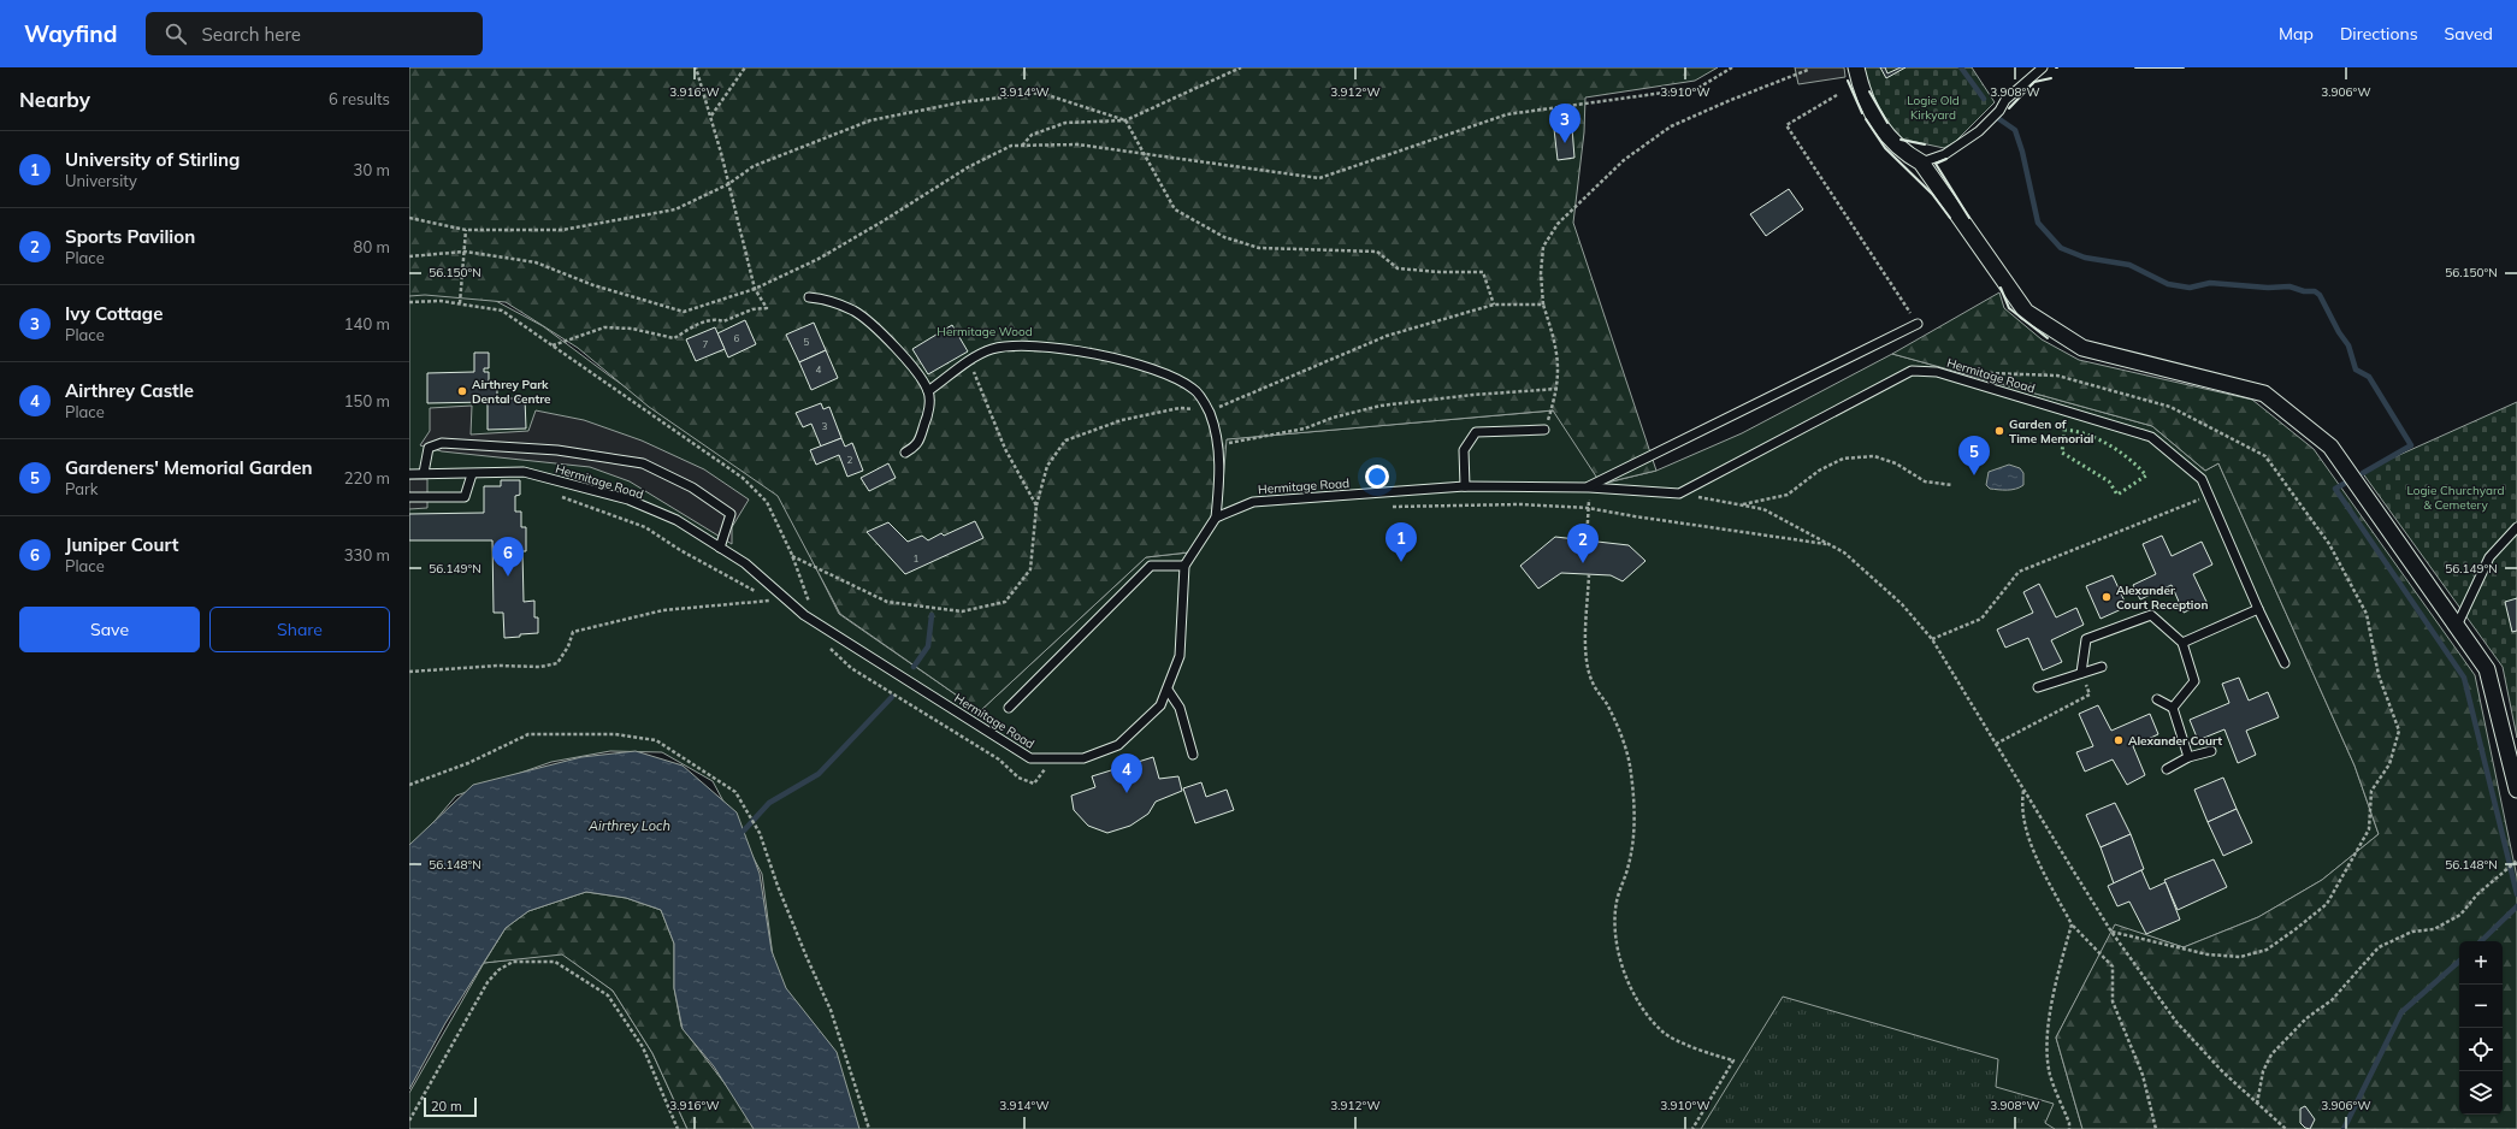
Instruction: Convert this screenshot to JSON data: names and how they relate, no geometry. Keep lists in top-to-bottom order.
{
  "streets": {
    "lane": ["Hermitage Road"]
  },
  "water": ["Airthrey Loch"],
  "parks": ["Logie Old Kirkyard", "Hermitage Wood", "Logie Churchyard & Cemetery"],
  "places": [
    "Airthrey Park Dental Centre",
    "Garden of Time Memorial",
    "Alexander Court Reception",
    "Alexander Court"
  ],
  "house_numbers": [
    "6",
    "5",
    "7",
    "4",
    "3",
    "2",
    "1"
  ],
  "scale_bar": "20 m",
  "page": {
    "header": "Wayfind",
    "search": "Search here",
    "nav": ["Map", "Directions", "Saved"],
    "heading": ["Nearby", "6 results"],
    "pins": [
      "3",
      "5",
      "1",
      "2",
      "6",
      "4"
    ],
    "list": [
      {
        "mark": "1",
        "name": "University of Stirling",
        "note": "University",
        "value": "30 m"
      },
      {
        "mark": "2",
        "name": "Sports Pavilion",
        "note": "Place",
        "value": "80 m"
      },
      {
        "mark": "3",
        "name": "Ivy Cottage",
        "note": "Place",
        "value": "140 m"
      },
      {
        "mark": "4",
        "name": "Airthrey Castle",
        "note": "Place",
        "value": "150 m"
      },
      {
        "mark": "5",
        "name": "Gardeners' Memorial Garden",
        "note": "Park",
        "value": "220 m"
      },
      {
        "mark": "6",
        "name": "Juniper Court",
        "note": "Place",
        "value": "330 m"
      }
    ],
    "buttons": ["Save", "Share"],
    "map_buttons": ["+", "−"],
    "scale": "20 m"
  },
  "coordinates": [
    "3.916°W",
    "3.914°W",
    "3.912°W",
    "3.910°W",
    "3.908°W",
    "3.906°W",
    "56.150°N",
    "56.149°N",
    "56.148°N"
  ]
}
